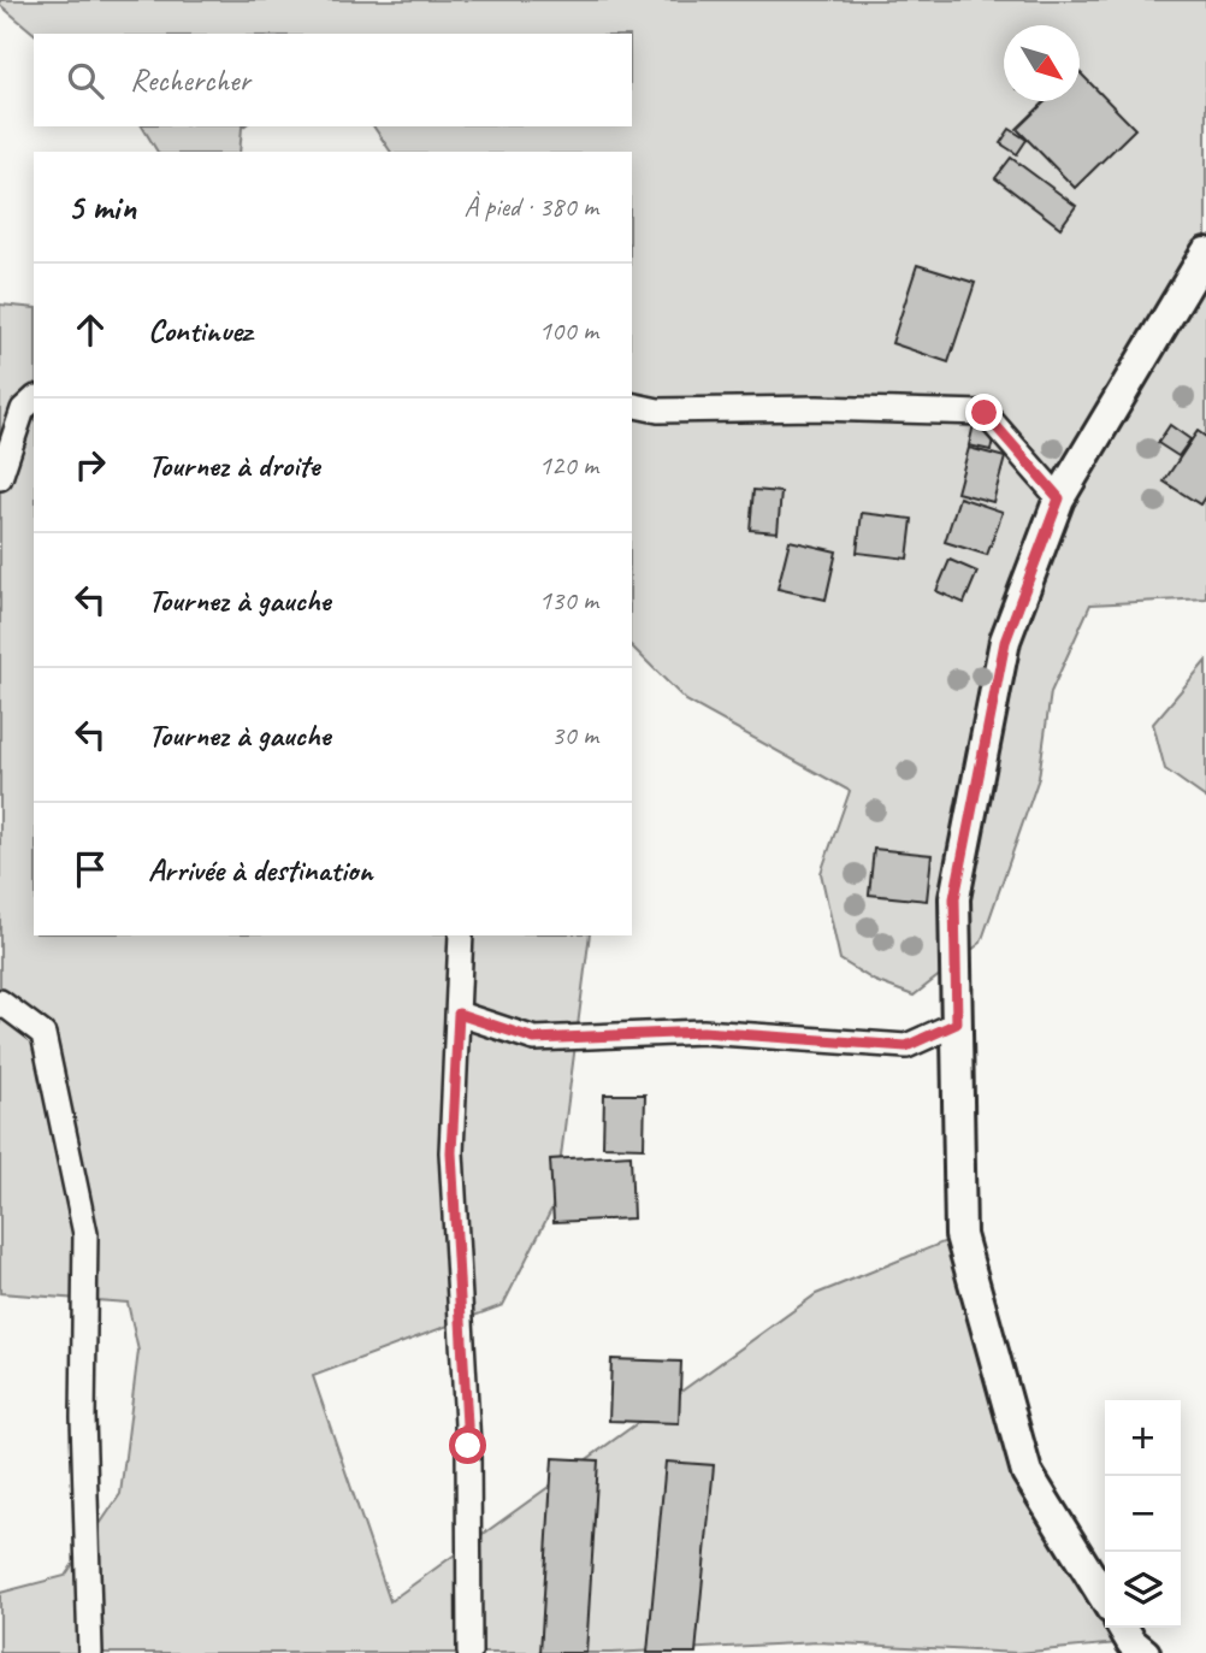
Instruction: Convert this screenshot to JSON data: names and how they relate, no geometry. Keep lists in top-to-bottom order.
{
  "north": "bottom right",
  "page": {
    "search": "Rechercher",
    "heading": ["5 min", "À pied · 380 m"],
    "list": [
      ["Continuez", "100 m"],
      ["Tournez à droite", "120 m"],
      ["Tournez à gauche", "130 m"],
      ["Tournez à gauche", "30 m"],
      "Arrivée à destination"
    ],
    "map_buttons": ["+", "−"]
  }
}
